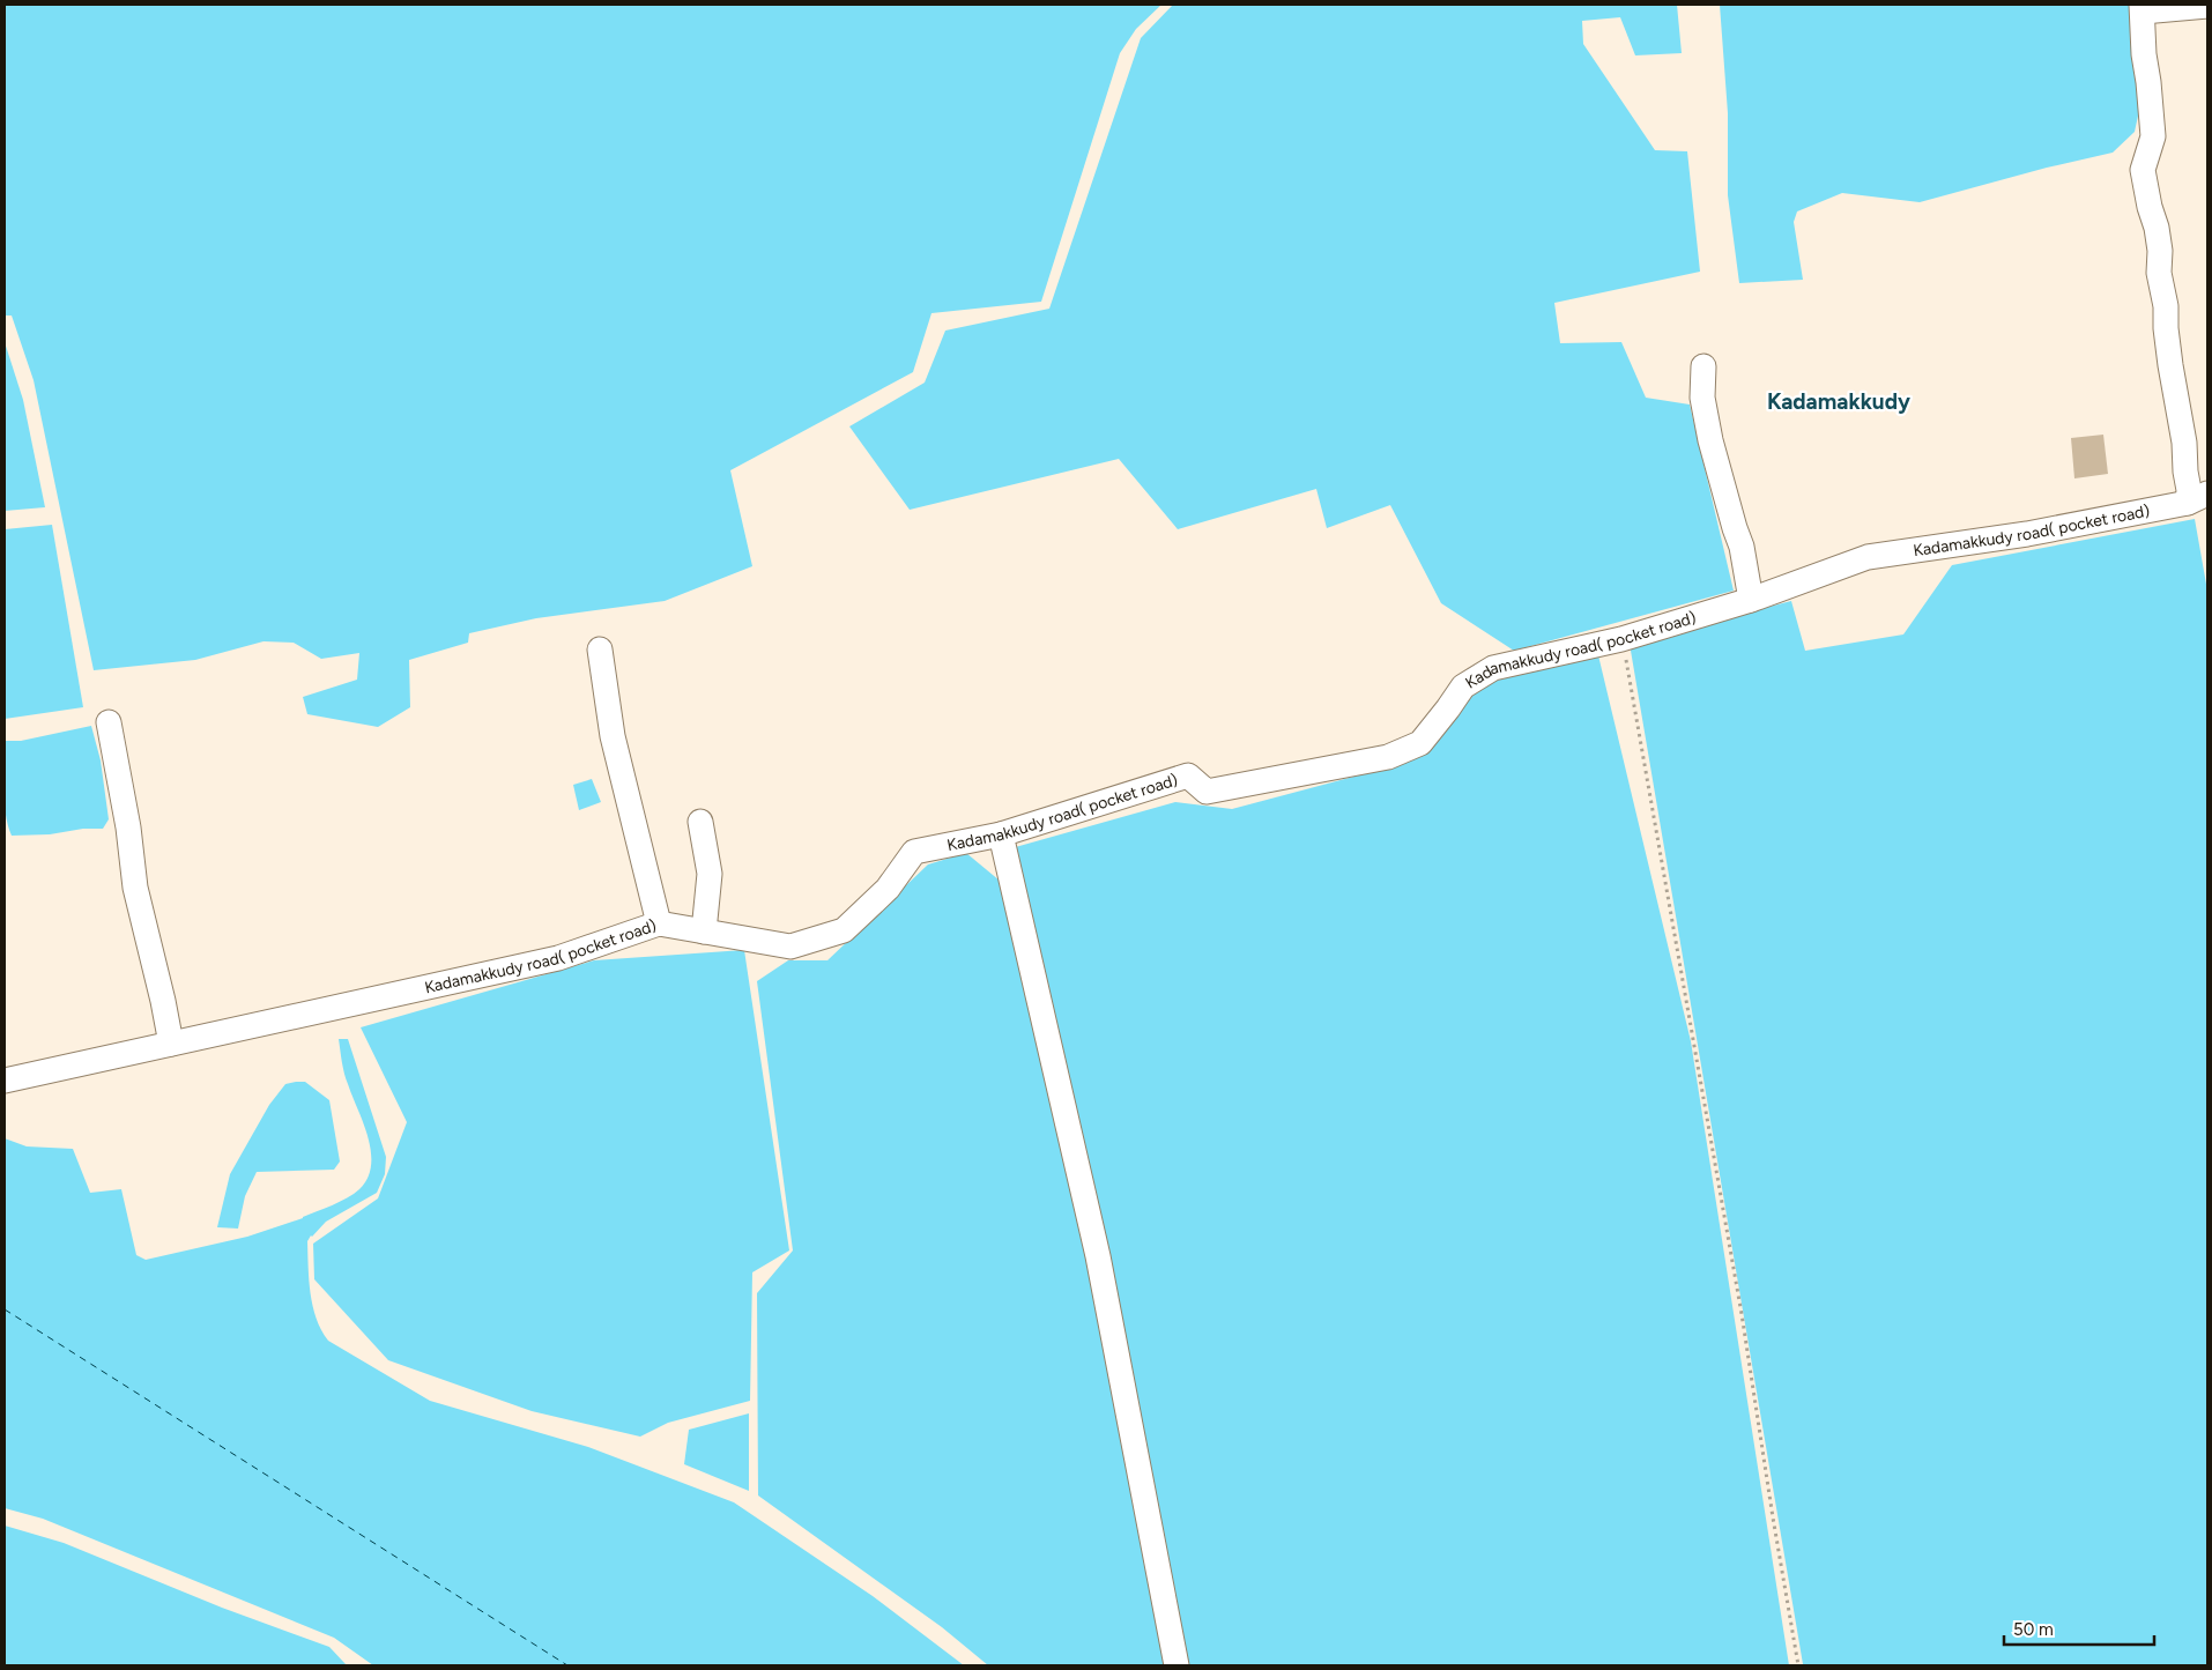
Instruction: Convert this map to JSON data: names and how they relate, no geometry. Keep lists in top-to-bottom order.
{
  "streets": {
    "street": ["Kadamakkudy road( pocket road)"]
  },
  "districts": ["Kadamakkudy"],
  "scale_bar": "50 m"
}
